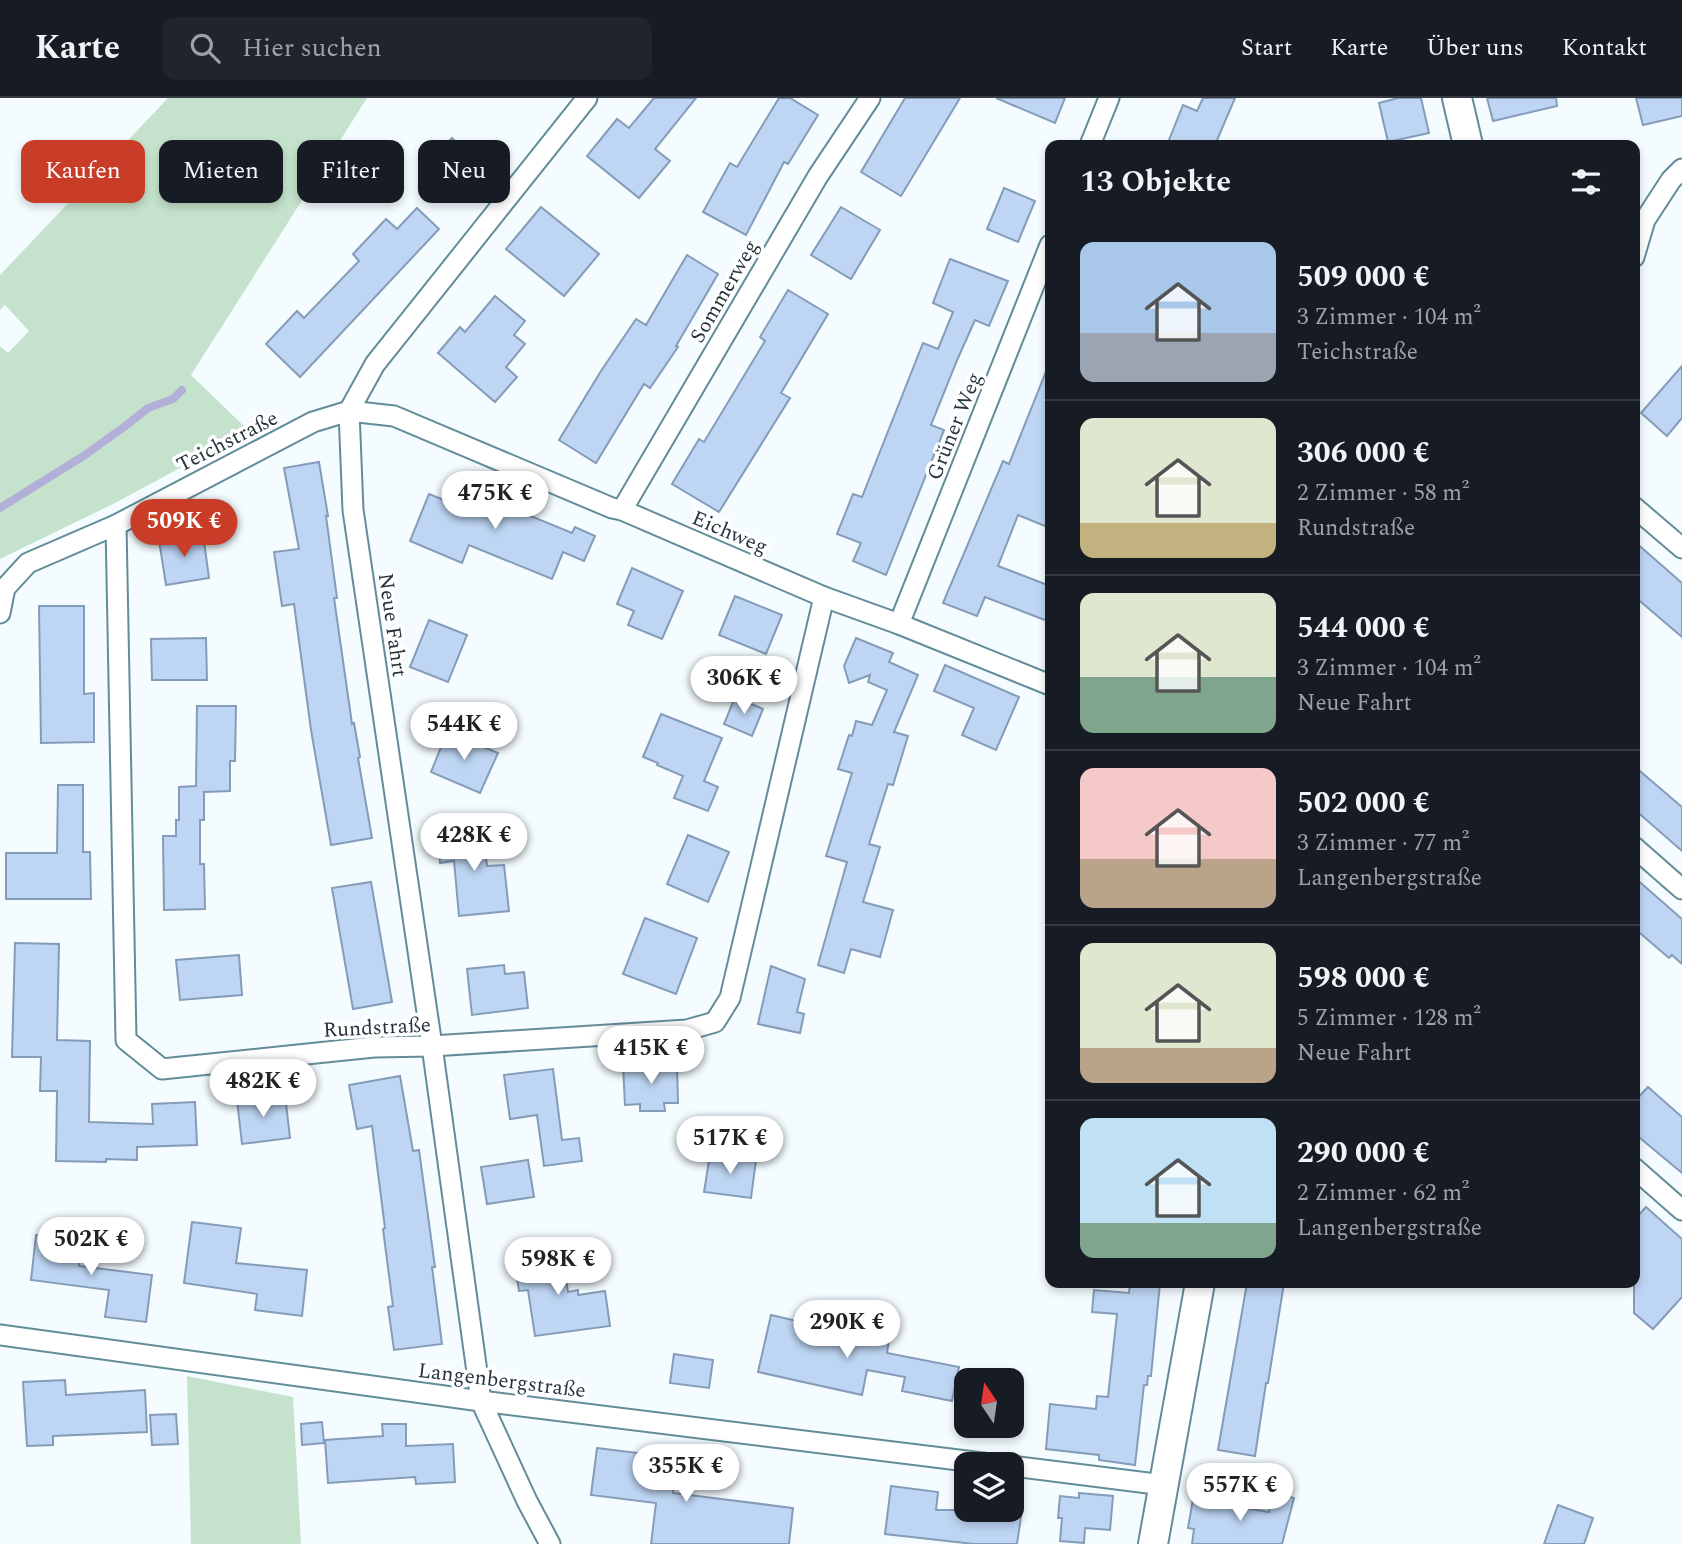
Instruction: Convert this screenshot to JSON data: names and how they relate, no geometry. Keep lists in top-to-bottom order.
{
  "streets": {
    "street": [
      "Sommerweg",
      "Grüner Weg",
      "Teichstraße",
      "Eichweg",
      "Neue Fahrt",
      "Rundstraße",
      "Langenbergstraße"
    ]
  },
  "crossings": [
    ["Sommerweg", "Eichweg"],
    ["Grüner Weg", "Eichweg"],
    ["Teichstraße", "Eichweg"],
    ["Teichstraße", "Neue Fahrt"],
    ["Teichstraße", "Rundstraße"],
    ["Eichweg", "Rundstraße"],
    ["Neue Fahrt", "Rundstraße"],
    ["Neue Fahrt", "Langenbergstraße"]
  ],
  "north": "top",
  "page": {
    "header": "Karte",
    "search": "Hier suchen",
    "nav": [
      "Start",
      "Karte",
      "Über uns",
      "Kontakt"
    ],
    "chip": [
      "Kaufen",
      "Mieten",
      "Filter",
      "Neu"
    ],
    "heading": "13 Objekte",
    "list": [
      {
        "name": "509 000 €",
        "note": "3 Zimmer · 104 m² · Teichstraße"
      },
      {
        "name": "306 000 €",
        "note": "2 Zimmer · 58 m² · Rundstraße"
      },
      {
        "name": "544 000 €",
        "note": "3 Zimmer · 104 m² · Neue Fahrt"
      },
      {
        "name": "502 000 €",
        "note": "3 Zimmer · 77 m² · Langenbergstraße"
      },
      {
        "name": "598 000 €",
        "note": "5 Zimmer · 128 m² · Neue Fahrt"
      },
      {
        "name": "290 000 €",
        "note": "2 Zimmer · 62 m² · Langenbergstraße"
      }
    ],
    "price": [
      "475K €",
      "509K €",
      "306K €",
      "544K €",
      "428K €",
      "415K €",
      "482K €",
      "517K €",
      "502K €",
      "598K €",
      "290K €",
      "355K €",
      "557K €"
    ]
  }
}
